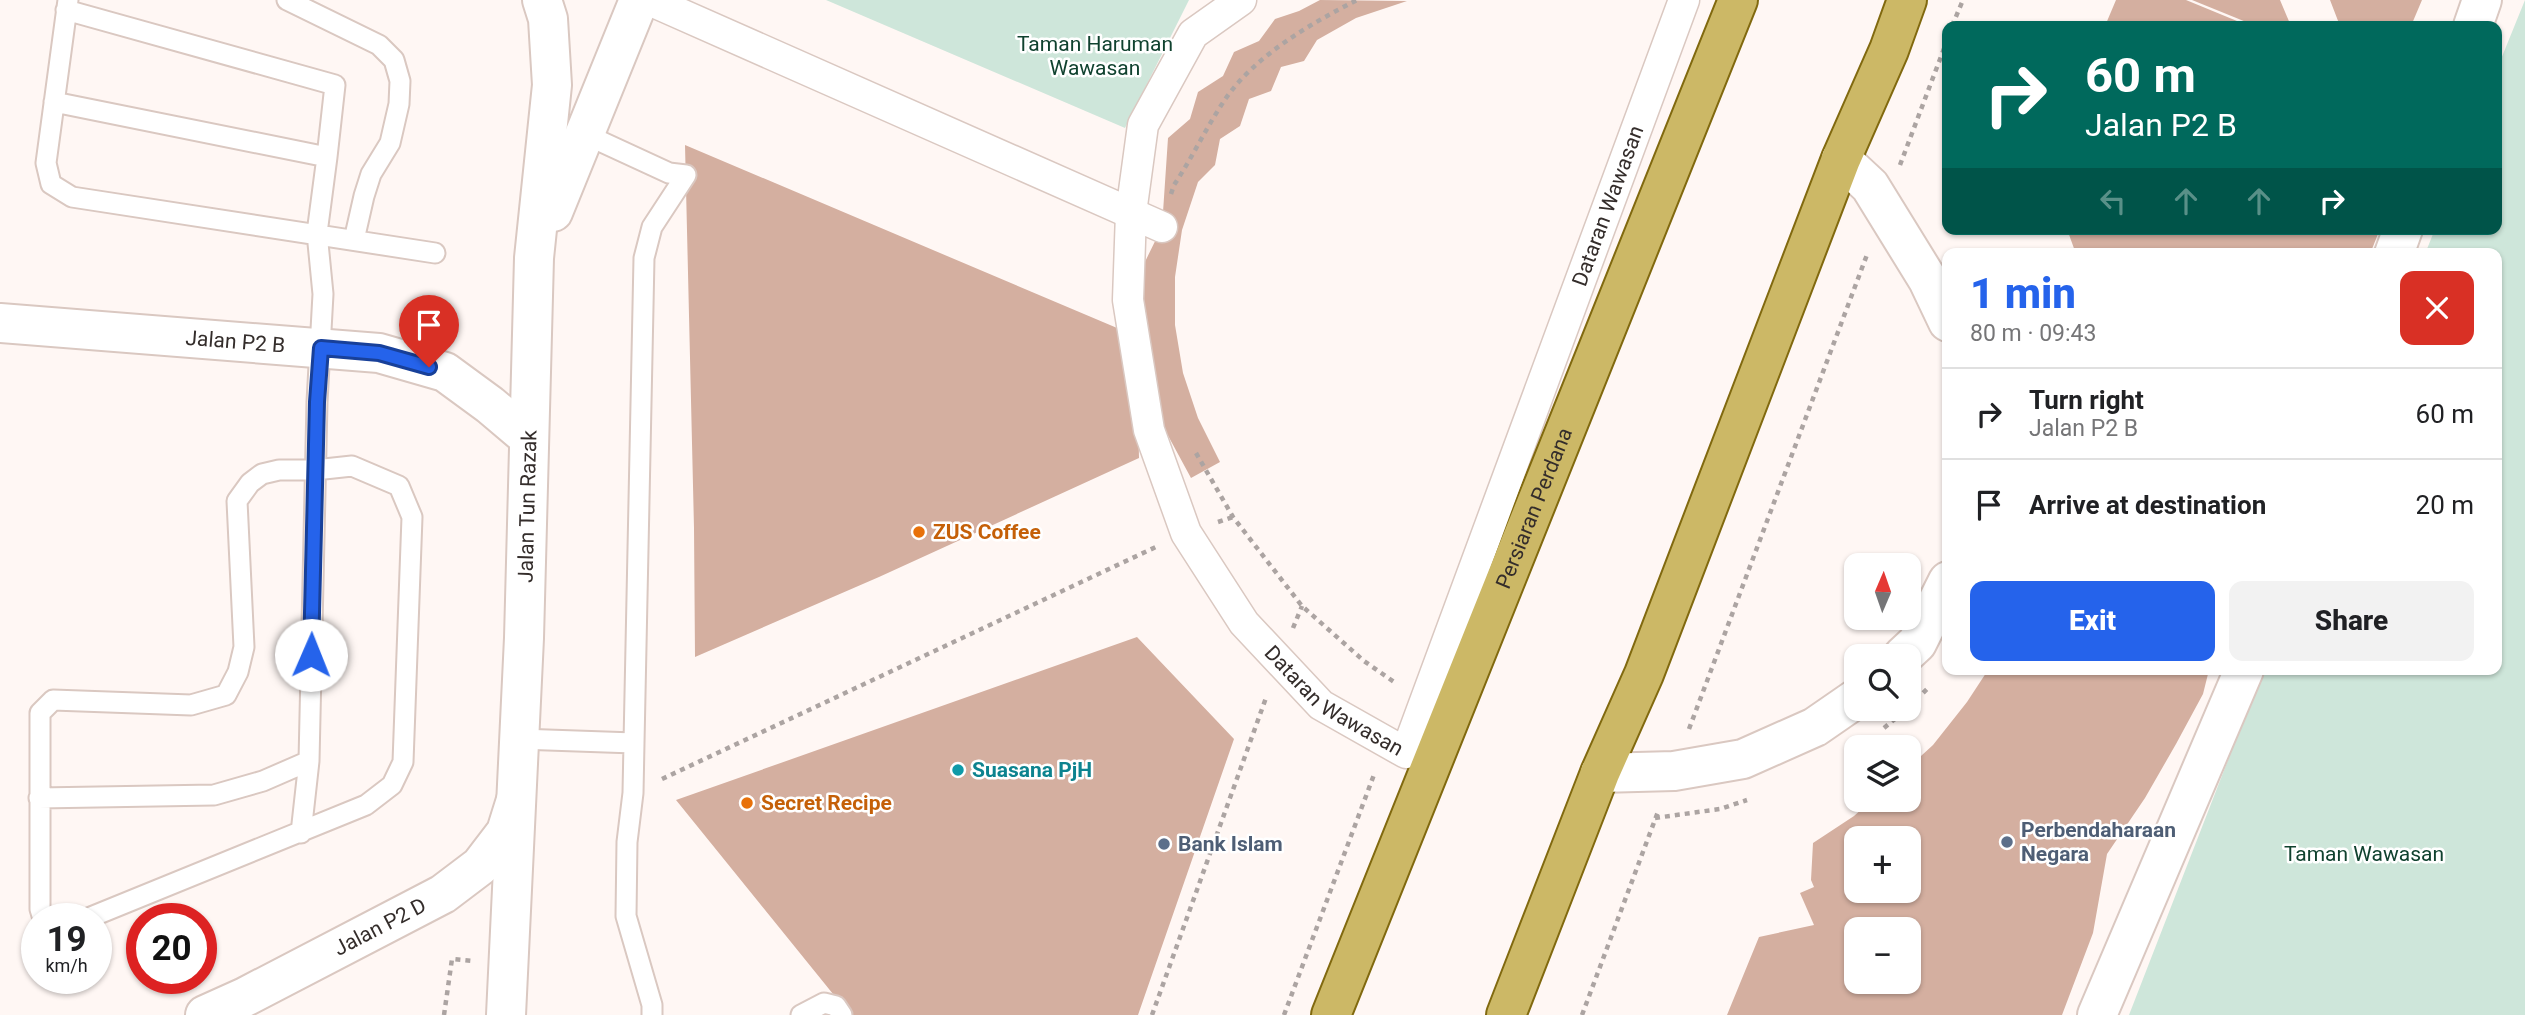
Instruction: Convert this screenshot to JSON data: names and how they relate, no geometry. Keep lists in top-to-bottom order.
{
  "streets": {
    "main road": ["Persiaran Perdana"],
    "street": [
      "Dataran Wawasan",
      "Jalan P2 B",
      "Jalan Tun Razak",
      "Jalan P2 D"
    ]
  },
  "crossings": [
    ["Jalan P2 B", "Jalan Tun Razak"],
    ["Jalan Tun Razak", "Jalan P2 D"]
  ],
  "parks": ["Taman Haruman Wawasan", "Taman Wawasan"],
  "places": [
    "ZUS Coffee",
    "Suasana PjH",
    "Secret Recipe",
    "Perbendaharaan Negara",
    "Bank Islam"
  ],
  "north": "top",
  "page": {
    "turn": ["60 m", "Jalan P2 B"],
    "heading": ["1 min", "80 m · 09:43"],
    "list": [
      {
        "name": "Turn right",
        "note": "Jalan P2 B",
        "value": "60 m"
      },
      {
        "name": "Arrive at destination",
        "value": "20 m"
      }
    ],
    "map_buttons": ["+", "−"],
    "buttons": ["Exit", "Share"],
    "speed": "19 km/h",
    "limit": "20"
  }
}
